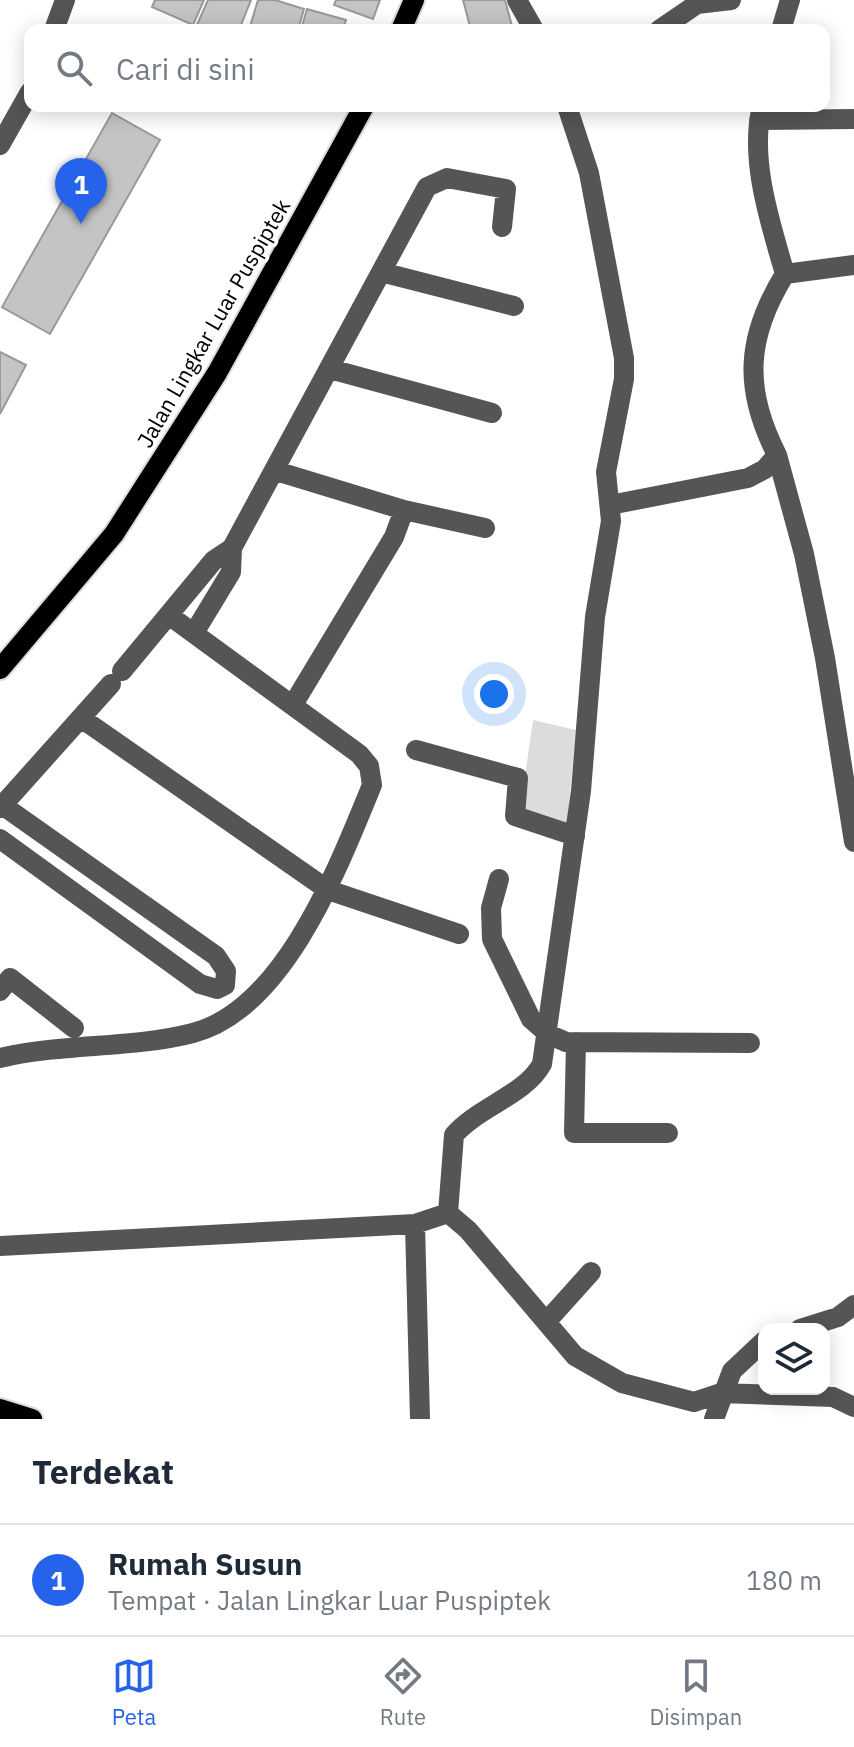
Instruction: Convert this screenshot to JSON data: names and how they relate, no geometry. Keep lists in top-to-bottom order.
{
  "streets": {
    "main road": ["Jalan Lingkar Luar Puspiptek"]
  },
  "page": {
    "search": "Cari di sini",
    "pins": "1",
    "heading": "Terdekat",
    "list": [
      {
        "mark": "1",
        "name": "Rumah Susun",
        "note": "Tempat · Jalan Lingkar Luar Puspiptek",
        "value": "180 m"
      }
    ],
    "nav": ["Peta", "Rute", "Disimpan"]
  }
}
